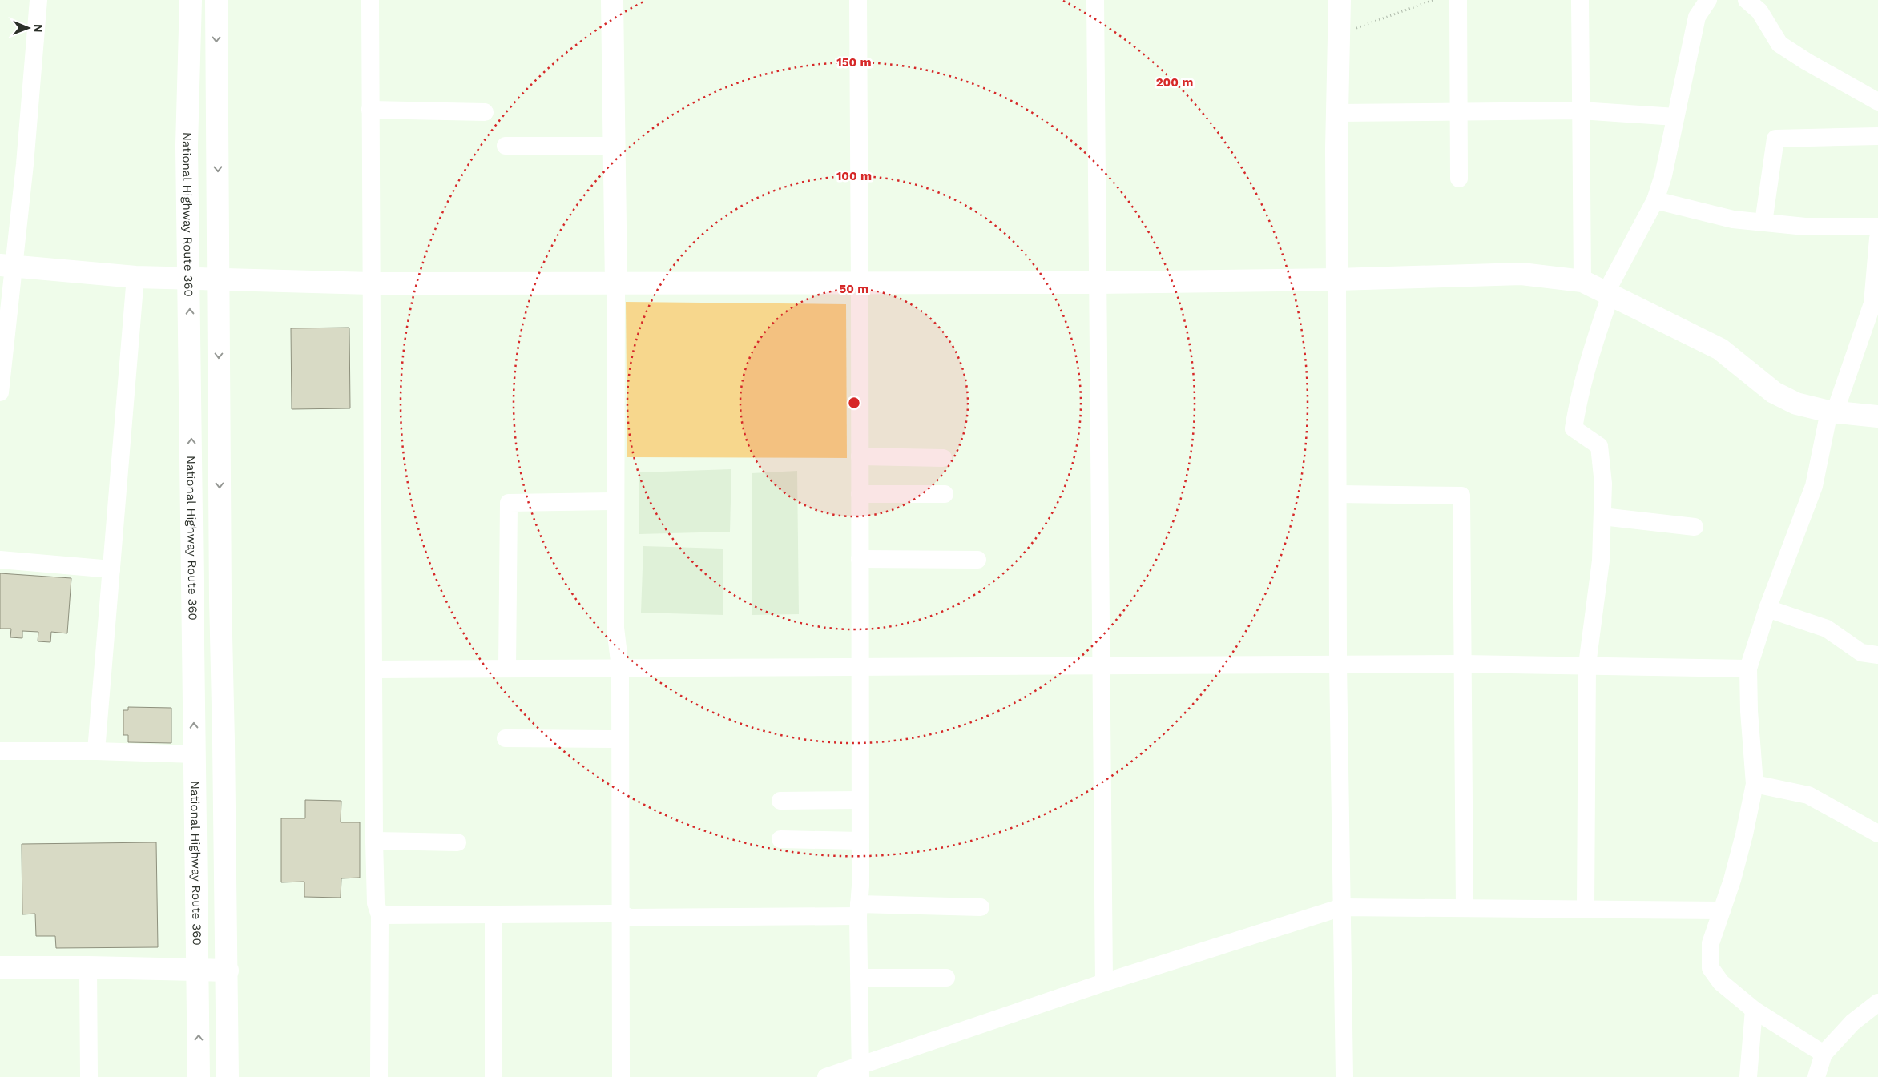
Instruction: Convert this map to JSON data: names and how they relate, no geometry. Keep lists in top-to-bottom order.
{
  "streets": {
    "main road": ["National Highway Route 360"]
  },
  "north": "right",
  "rings": [
    "150 m",
    "200 m",
    "100 m",
    "50 m"
  ]
}
